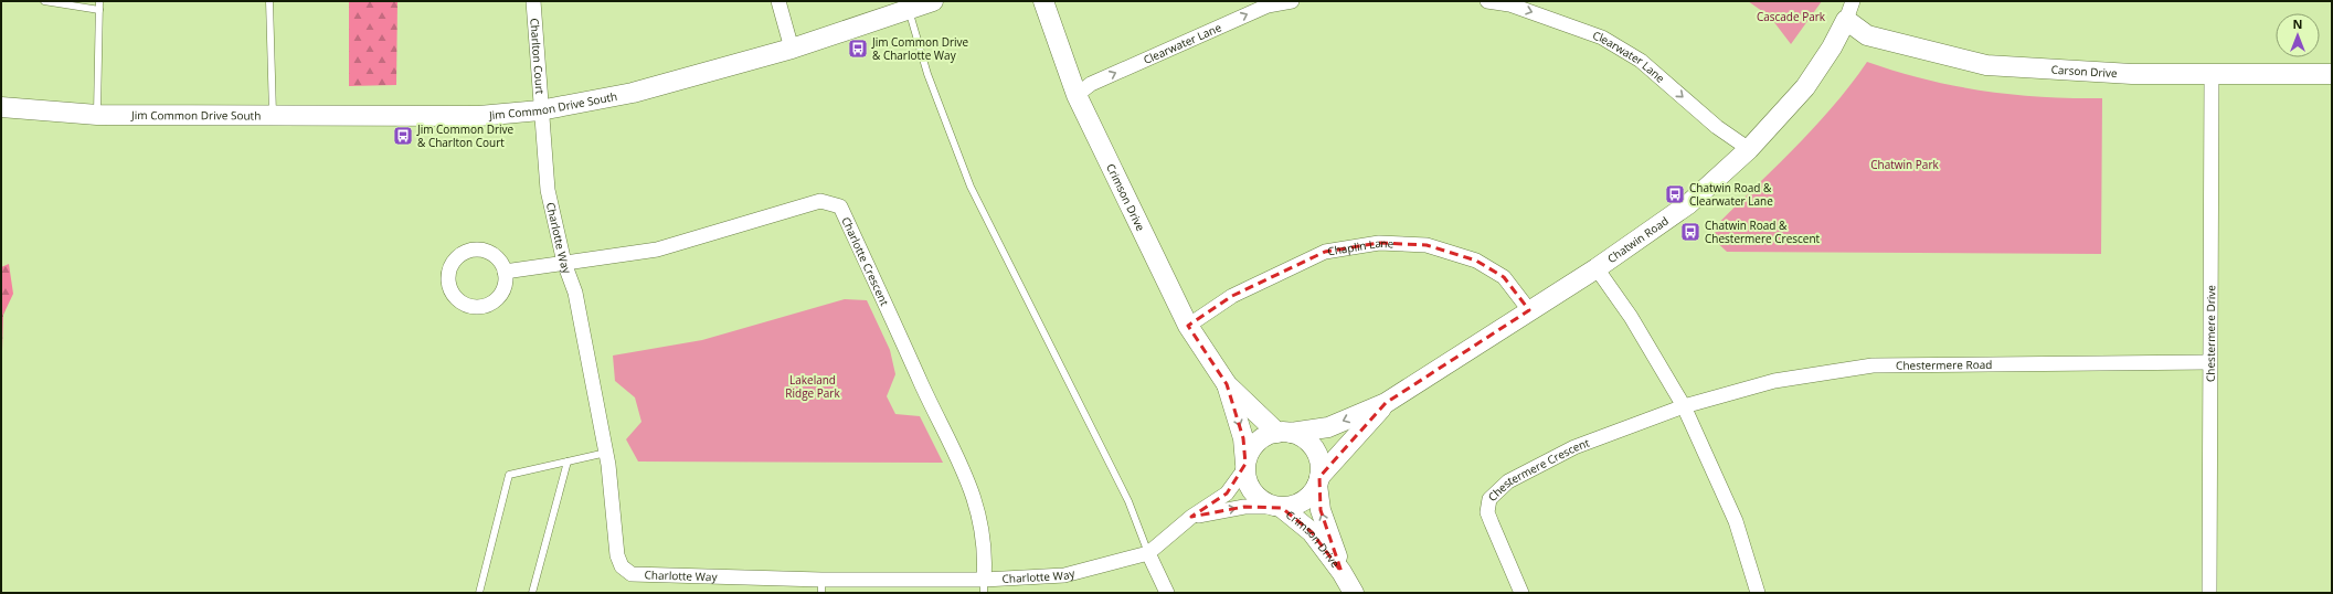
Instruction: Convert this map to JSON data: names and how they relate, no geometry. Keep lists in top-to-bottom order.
{
  "streets": {
    "street": [
      "Clearwater Lane",
      "Charlton Court",
      "Carson Drive",
      "Jim Common Drive South",
      "Crimson Drive",
      "Charlotte Way",
      "Chatwin Road",
      "Chaplin Lane",
      "Charlotte Crescent",
      "Chestermere Drive",
      "Chestermere Road",
      "Chestermere Crescent"
    ]
  },
  "crossings": [
    ["Clearwater Lane", "Crimson Drive"],
    ["Clearwater Lane", "Chatwin Road"],
    ["Charlton Court", "Jim Common Drive South"],
    ["Charlton Court", "Charlotte Way"],
    ["Carson Drive", "Chatwin Road"],
    ["Carson Drive", "Chestermere Drive"],
    ["Jim Common Drive South", "Charlotte Way"],
    ["Crimson Drive", "Chatwin Road"],
    ["Crimson Drive", "Chaplin Lane"],
    ["Charlotte Way", "Charlotte Crescent"],
    ["Chatwin Road", "Chaplin Lane"],
    ["Chestermere Drive", "Chestermere Road"],
    ["Chestermere Road", "Chestermere Crescent"]
  ],
  "one_way": ["Clearwater Lane"],
  "parks": ["Cascade Park", "Chatwin Park", "Lakeland Ridge Park"],
  "places": {
    "bus stop": [
      "Jim Common Drive & Charlotte Way",
      "Jim Common Drive & Charlton Court",
      "Chatwin Road & Clearwater Lane",
      "Chatwin Road & Chestermere Crescent"
    ]
  },
  "north": "top"
}
